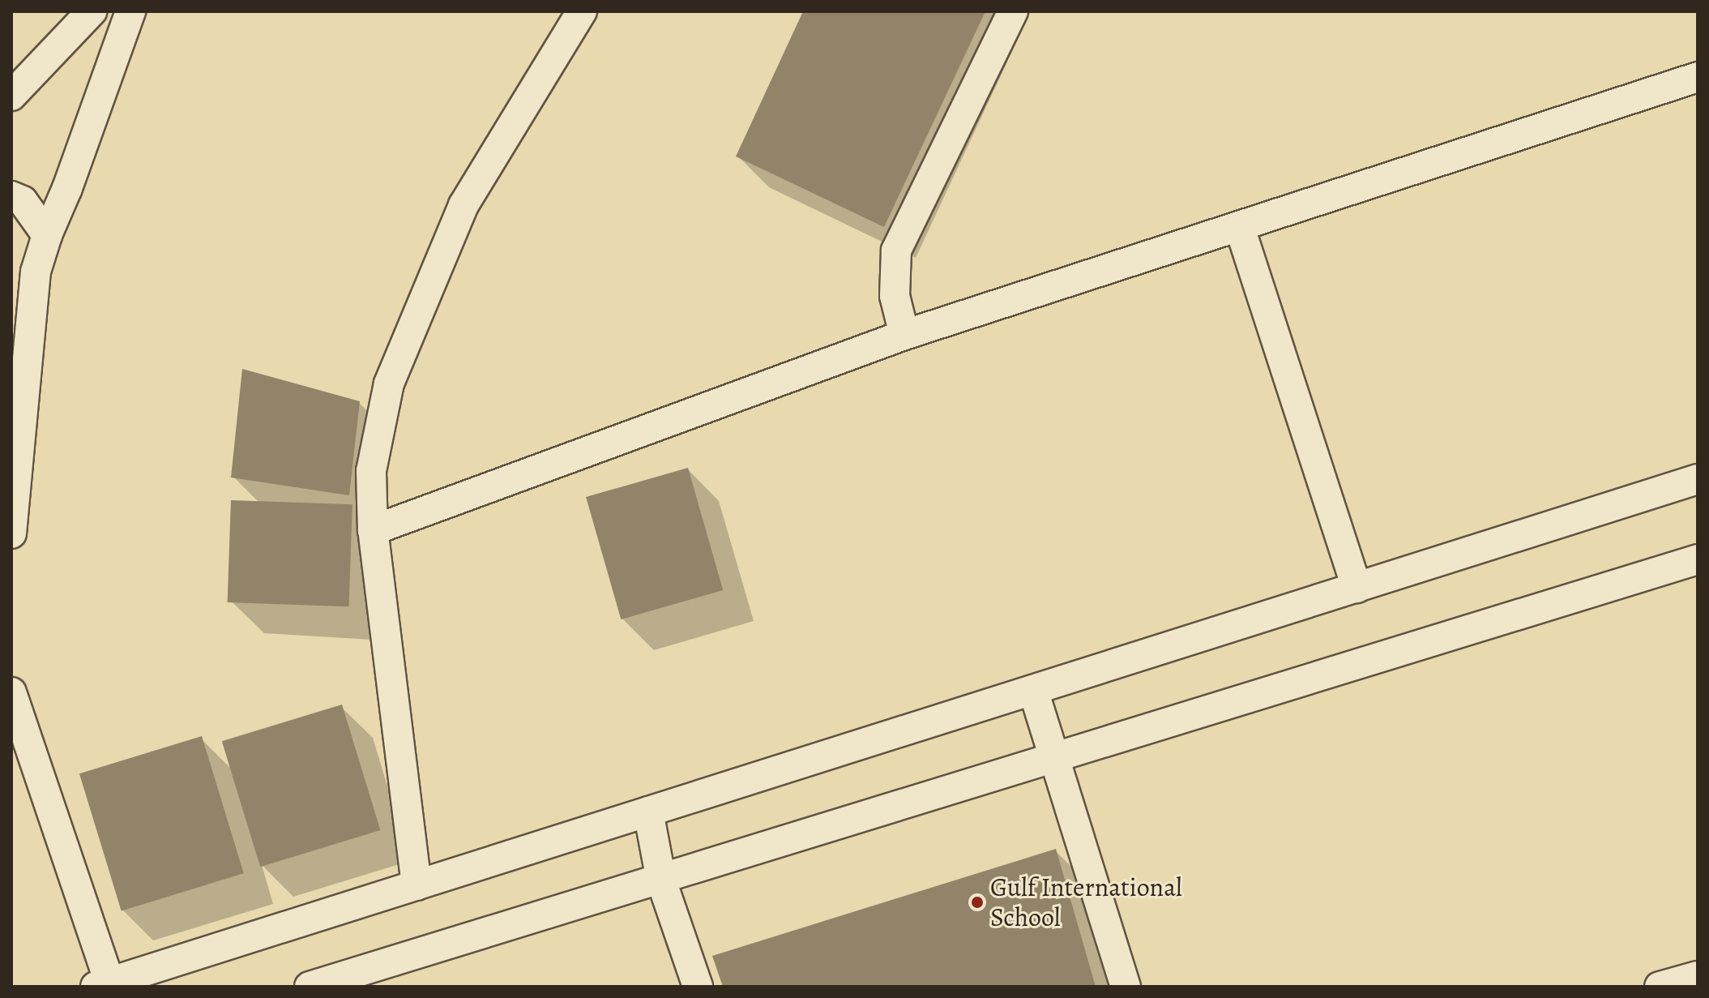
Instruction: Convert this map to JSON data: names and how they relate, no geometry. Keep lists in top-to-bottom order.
{
  "places": ["Gulf International School"]
}
